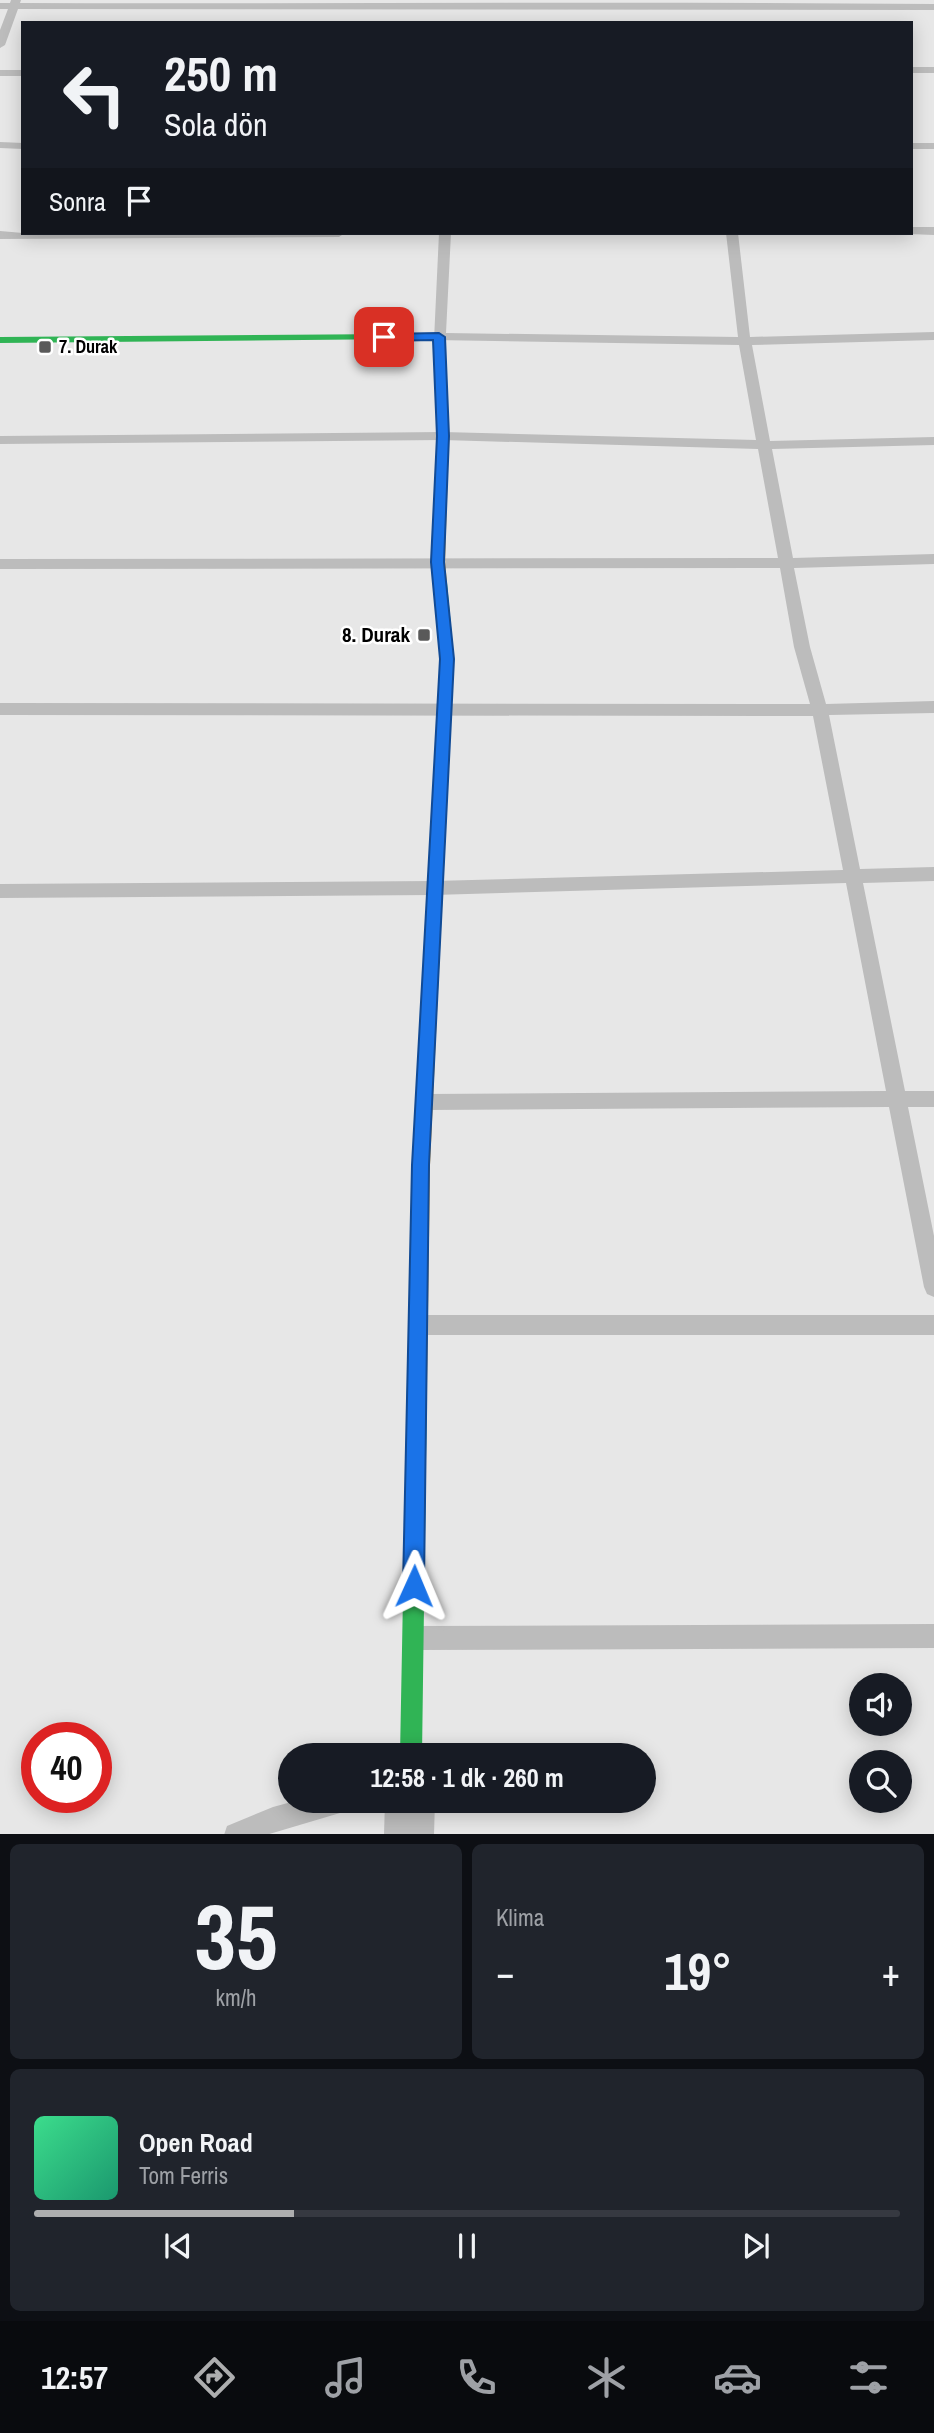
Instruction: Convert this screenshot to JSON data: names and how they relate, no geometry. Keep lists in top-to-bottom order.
{
  "places": {
    "transit": ["7. Durak", "8. Durak"]
  },
  "page": {
    "turn": ["250 m", "Sola dön"],
    "then": "Sonra",
    "limit": "40",
    "trip": "12:58 · 1 dk · 260 m",
    "tile": [
      ["35", "km/h"],
      "Klima"
    ],
    "heat": ["−", "19°", "+"],
    "song": ["Open Road", "Tom Ferris"],
    "tabs": "12:57"
  }
}
